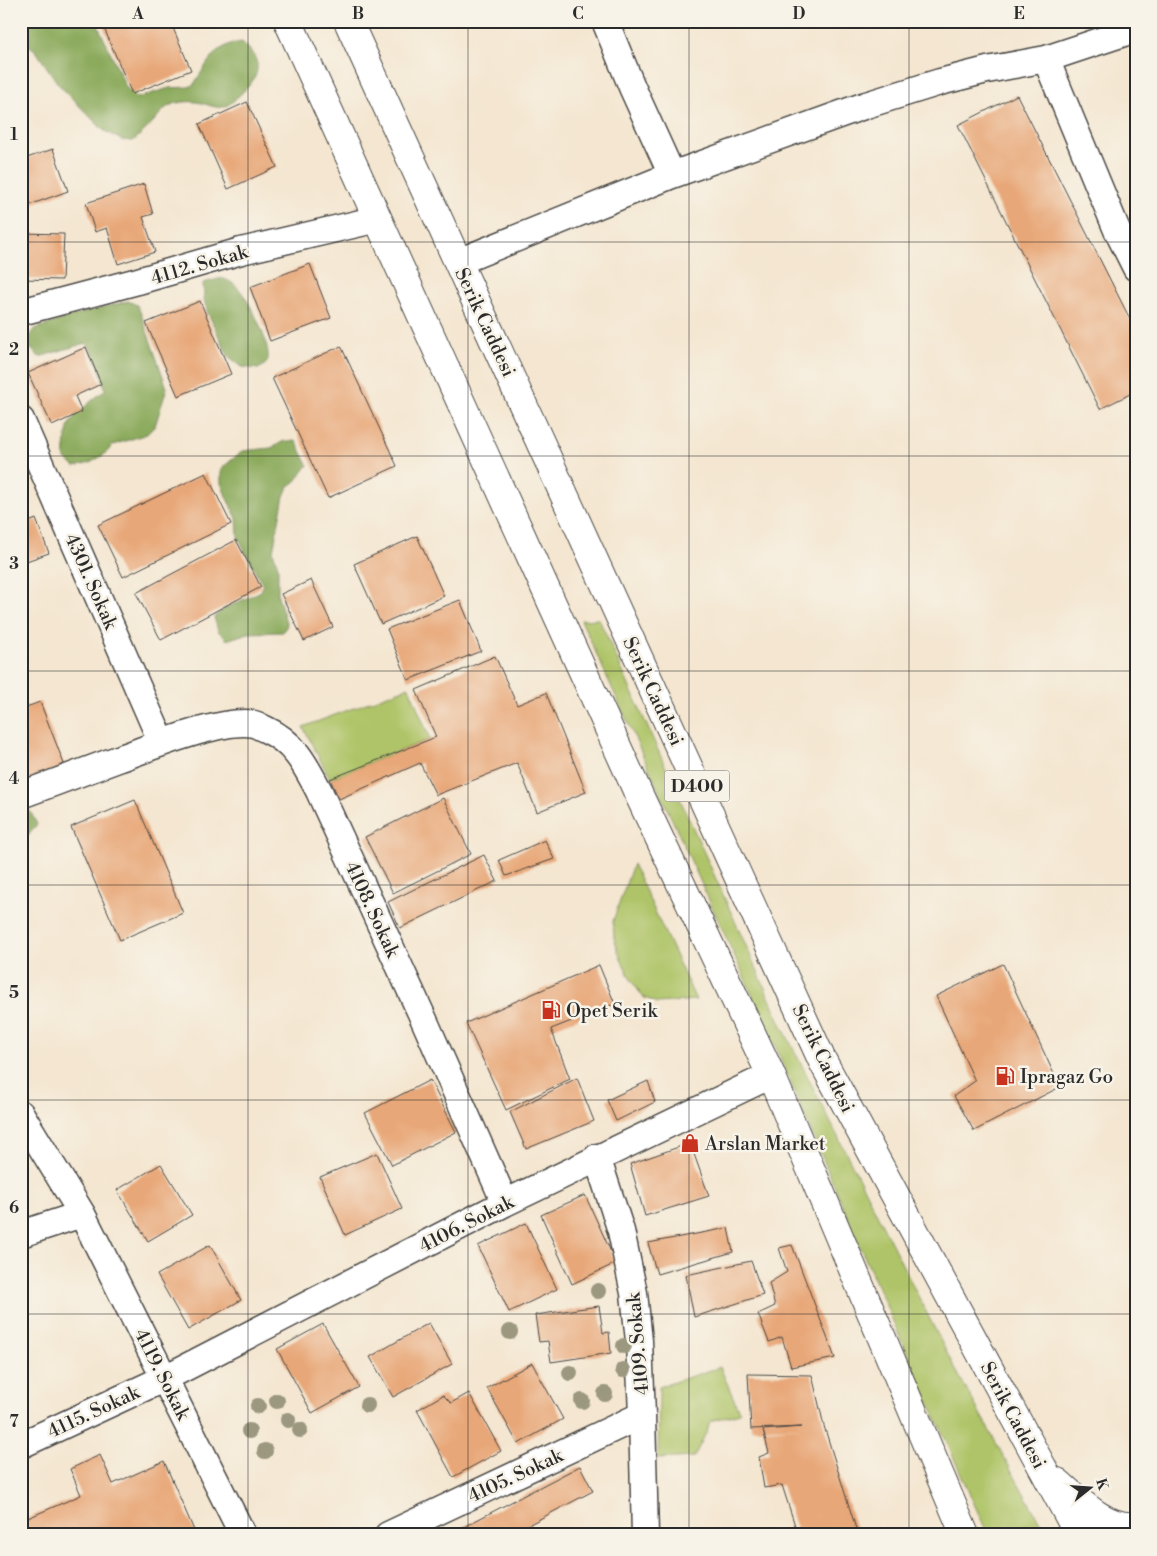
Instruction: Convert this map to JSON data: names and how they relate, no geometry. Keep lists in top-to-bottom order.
{
  "streets": {
    "highway": ["Serik Caddesi", "D400"],
    "street": [
      "4112. Sokak",
      "4301. Sokak",
      "4108. Sokak",
      "4106. Sokak",
      "4109. Sokak",
      "4119. Sokak",
      "4115. Sokak",
      "4105. Sokak"
    ]
  },
  "crossings": [
    ["4112. Sokak", "D400"],
    ["4301. Sokak", "4108. Sokak"],
    ["D400", "4106. Sokak"],
    ["4108. Sokak", "4106. Sokak"],
    ["4106. Sokak", "4109. Sokak"],
    ["4106. Sokak", "4119. Sokak"],
    ["4106. Sokak", "4115. Sokak"],
    ["4109. Sokak", "4105. Sokak"],
    ["4119. Sokak", "4115. Sokak"]
  ],
  "places": {
    "fuel station": ["Opet Serik", "Ipragaz Go"],
    "shop": ["Arslan Market"]
  },
  "north": "right",
  "grid": {
    "columns": [
      "A",
      "B",
      "C",
      "D",
      "E"
    ],
    "rows": [
      "1",
      "2",
      "3",
      "4",
      "5",
      "6",
      "7"
    ]
  }
}
